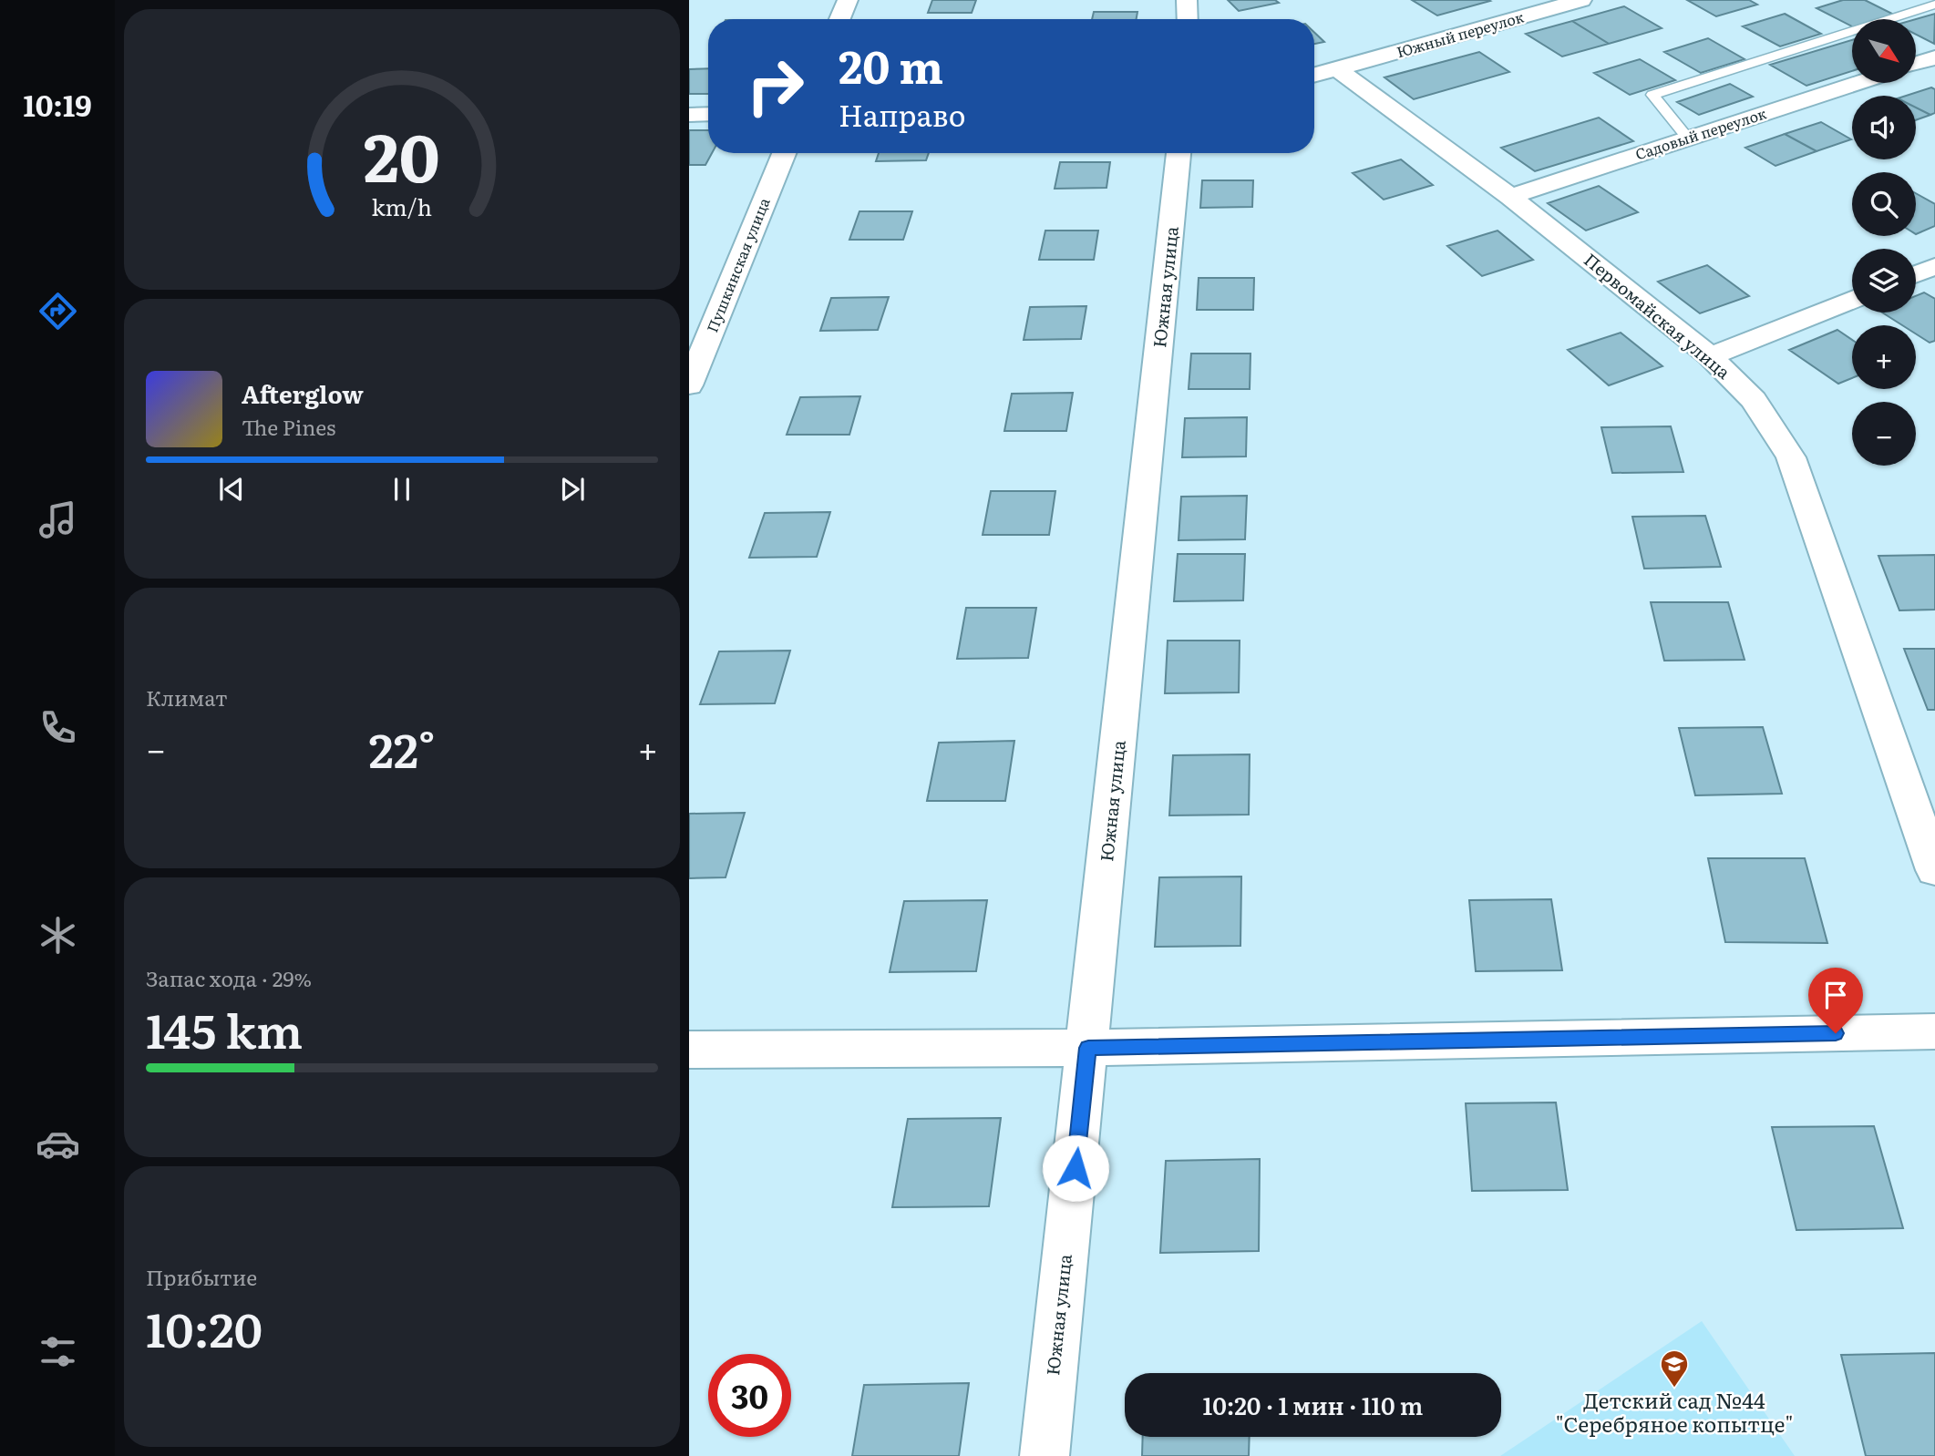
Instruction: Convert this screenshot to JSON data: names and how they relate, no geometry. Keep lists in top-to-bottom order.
{
  "streets": {
    "street": [
      "Южный переулок",
      "Садовый переулок",
      "Пушкинская улица",
      "Южная улица",
      "Первомайская улица"
    ]
  },
  "crossings": [
    ["Южный переулок", "Первомайская улица"],
    ["Садовый переулок", "Первомайская улица"]
  ],
  "places": {
    "school or university": ["Детский сад №44 \"Серебряное копытце\""]
  },
  "north": "bottom right",
  "page": {
    "tabs": "10:19",
    "map_buttons": ["+", "−"],
    "turn": ["20 m", "Направо"],
    "song": ["Afterglow", "The Pines"],
    "tile": [
      "Климат",
      ["Запас хода · 29%", "145 km"],
      ["Прибытие", "10:20"]
    ],
    "heat": ["−", "22°", "+"],
    "limit": "30",
    "trip": "10:20 · 1 мин · 110 m",
    "gauge": ["20", "km/h"]
  }
}
